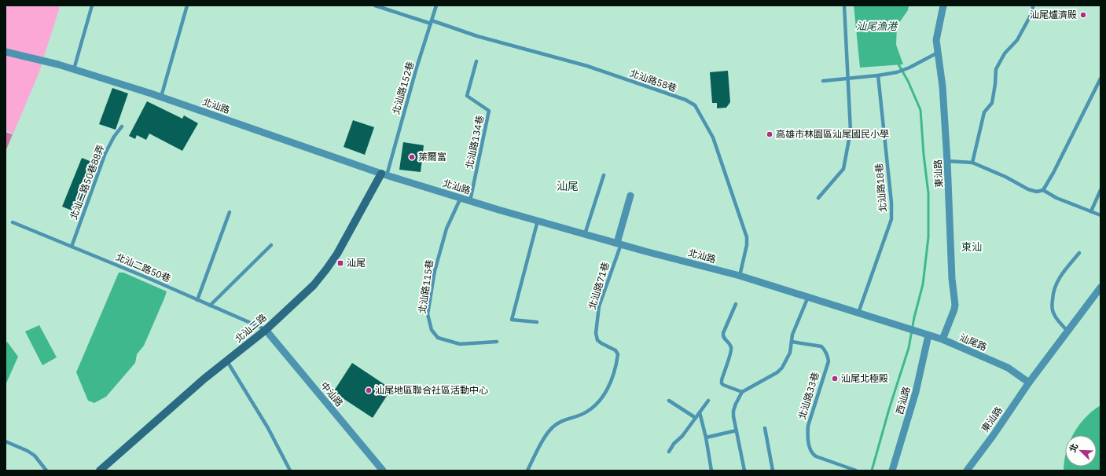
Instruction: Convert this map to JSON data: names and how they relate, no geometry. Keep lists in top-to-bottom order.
{
  "streets": {
    "street": [
      "北汕路",
      "東汕路",
      "北汕二路",
      "汕尾路",
      "中汕路",
      "西汕路"
    ],
    "lane": [
      "北汕路58巷",
      "北汕路152巷",
      "北汕路134巷",
      "北汕二路50巷88弄",
      "北汕路18巷",
      "北汕二路50巷",
      "北汕路71巷",
      "北汕路115巷",
      "北汕路33巷"
    ]
  },
  "crossings": [
    ["北汕路58巷", "北汕路152巷"],
    ["北汕路58巷", "北汕路"],
    ["北汕路152巷", "北汕路"],
    ["北汕路152巷", "北汕二路"],
    ["北汕路", "北汕路134巷"],
    ["北汕路", "北汕路18巷"],
    ["北汕路", "北汕路71巷"],
    ["北汕路", "北汕路115巷"],
    ["北汕路", "北汕二路"],
    ["北汕路", "汕尾路"],
    ["東汕路", "汕尾路"],
    ["北汕二路50巷88弄", "北汕二路50巷"],
    ["北汕二路50巷", "北汕二路"],
    ["北汕二路50巷", "中汕路"],
    ["北汕二路", "中汕路"],
    ["汕尾路", "西汕路"]
  ],
  "districts": ["汕尾", "東汕"],
  "water": ["汕尾漁港"],
  "places": {
    "other": [
      "汕尾爐濟殿",
      "高雄市林園區汕尾國民小學",
      "萊爾富",
      "汕尾北極殿",
      "汕尾地區聯合社區活動中心"
    ],
    "transit": ["汕尾"]
  },
  "north": "top left"
}
